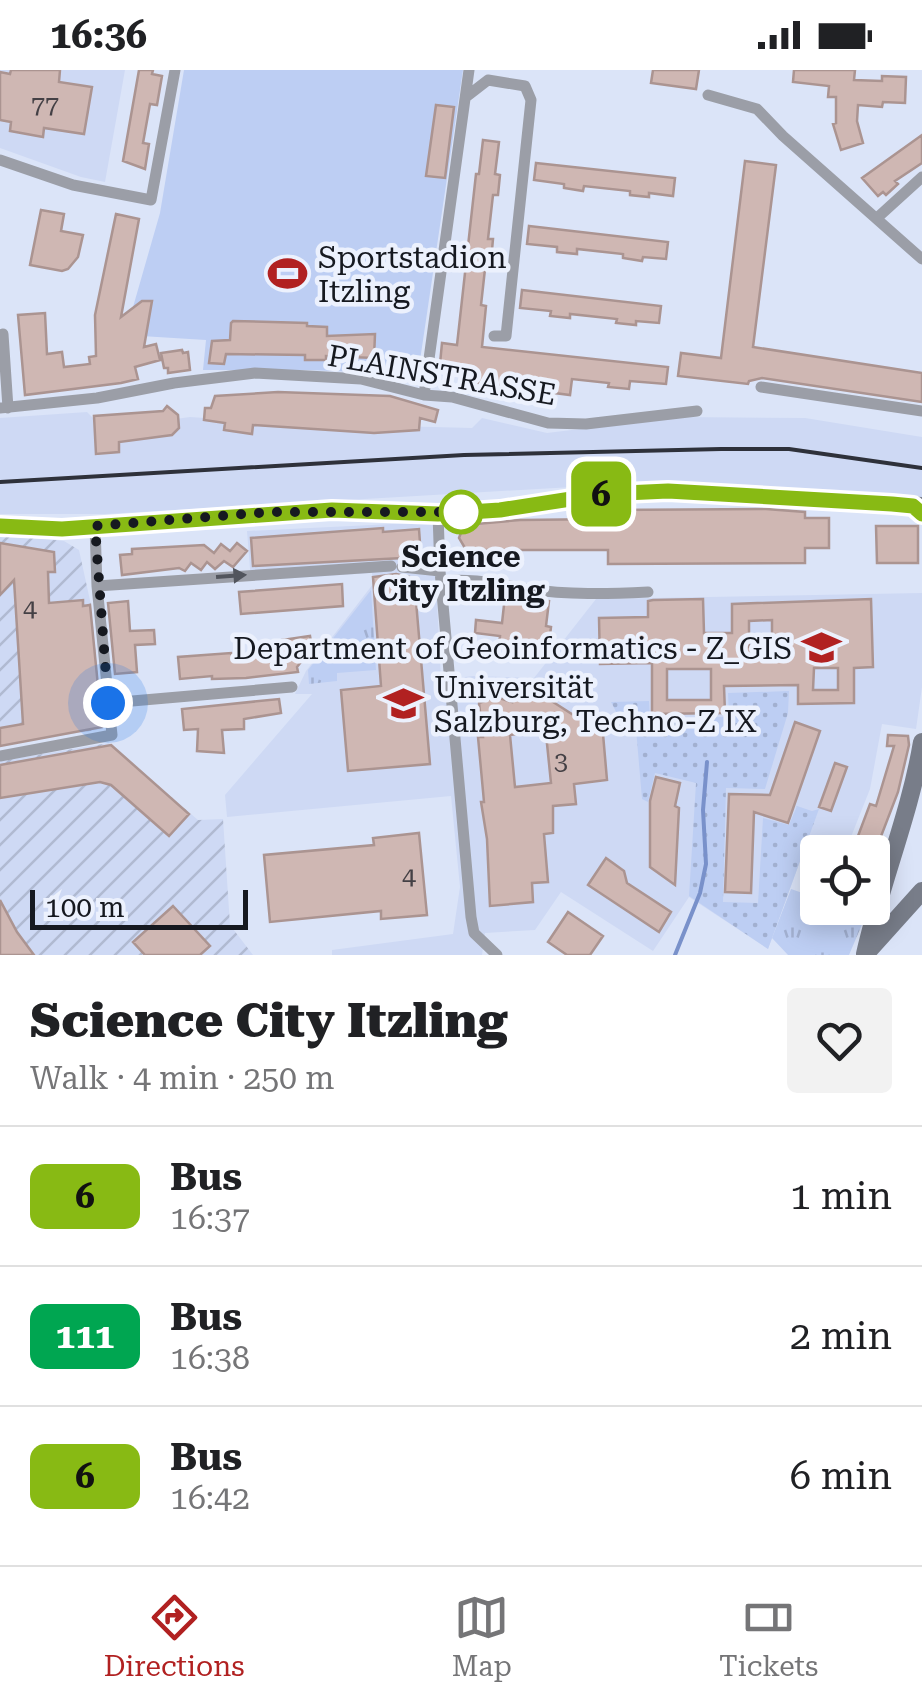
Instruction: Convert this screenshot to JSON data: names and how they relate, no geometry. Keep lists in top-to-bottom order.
{
  "streets": {
    "street": ["PLAINSTRASSE"]
  },
  "places": {
    "sports": ["Sportstadion Itzling"],
    "other": ["Science City Itzling"],
    "school or university": ["Department of Geoinformatics - Z_GIS", "Universität Salzburg, Techno-Z IX"]
  },
  "lines": ["bus line 6"],
  "house_numbers": [
    "77",
    "4",
    "3",
    "4"
  ],
  "scale_bar": "100 m",
  "page": {
    "status": "16:36",
    "on_map": "6",
    "scale": "100 m",
    "heading": ["Science City Itzling", "Walk · 4 min · 250 m"],
    "list": [
      {
        "mark": "6",
        "name": "Bus",
        "note": "16:37",
        "value": "1 min"
      },
      {
        "mark": "111",
        "name": "Bus",
        "note": "16:38",
        "value": "2 min"
      },
      {
        "mark": "6",
        "name": "Bus",
        "note": "16:42",
        "value": "6 min"
      }
    ],
    "tabs": ["Directions", "Map", "Tickets"]
  }
}
